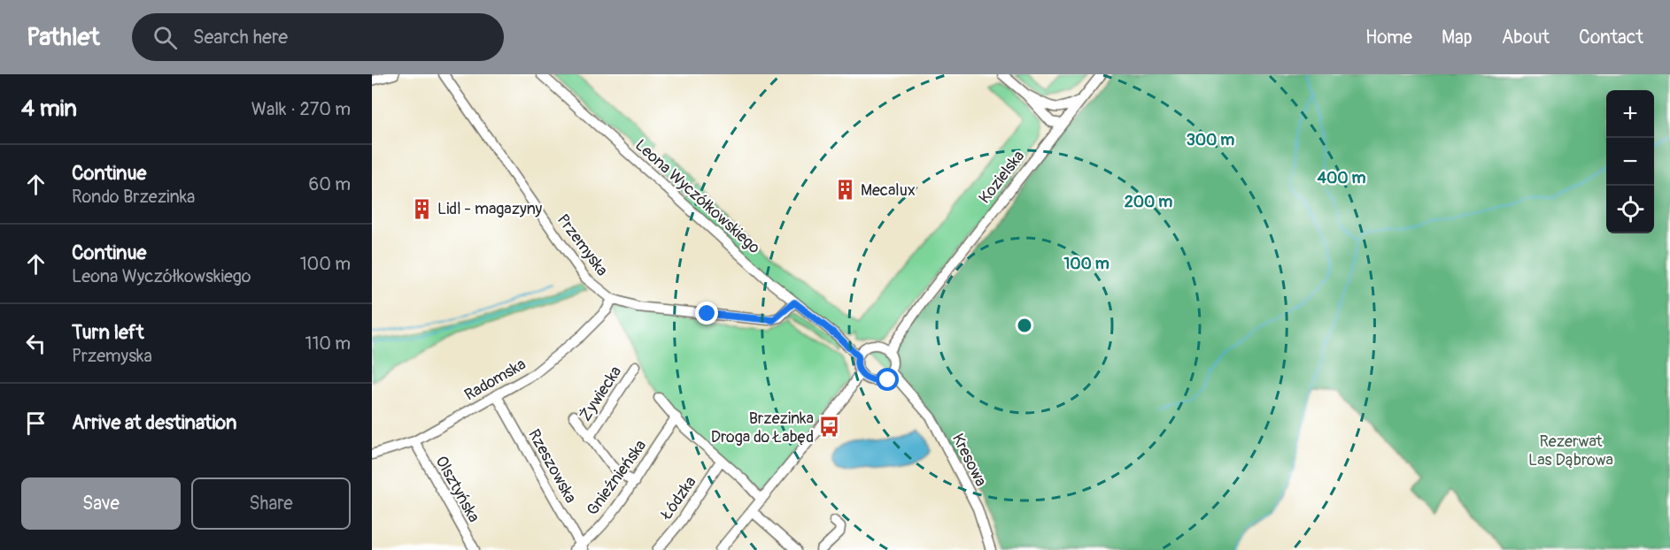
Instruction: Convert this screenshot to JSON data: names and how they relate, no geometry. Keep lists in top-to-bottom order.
{
  "streets": {
    "street": [
      "Kozielska",
      "Leona Wyczółkowskiego",
      "Przemyska",
      "Radomska",
      "Żywiecka",
      "Kresowa",
      "Rzeszowska",
      "Gnieźnieńska",
      "Olsztyńska",
      "Łódzka"
    ]
  },
  "crossings": [
    ["Kozielska", "Leona Wyczółkowskiego"],
    ["Kozielska", "Kresowa"],
    ["Leona Wyczółkowskiego", "Przemyska"],
    ["Leona Wyczółkowskiego", "Kresowa"],
    ["Przemyska", "Radomska"],
    ["Radomska", "Rzeszowska"],
    ["Radomska", "Olsztyńska"],
    ["Żywiecka", "Gnieźnieńska"],
    ["Rzeszowska", "Gnieźnieńska"]
  ],
  "parks": ["Rezerwat Las Dąbrowa"],
  "places": {
    "building": ["Mecalux", "Lidl - magazyny"],
    "bus stop": ["Brzezinka Droga do Łabęd"]
  },
  "page": {
    "header": "Pathlet",
    "search": "Search here",
    "nav": [
      "Home",
      "Map",
      "About",
      "Contact"
    ],
    "heading": ["4 min", "Walk · 270 m"],
    "map_buttons": ["+", "−"],
    "list": [
      ["Continue", "Rondo Brzezinka", "60 m"],
      ["Continue", "Leona Wyczółkowskiego", "100 m"],
      ["Turn left", "Przemyska", "110 m"],
      "Arrive at destination"
    ],
    "buttons": ["Save", "Share"]
  },
  "rings": [
    "300 m",
    "400 m",
    "200 m",
    "100 m"
  ]
}
